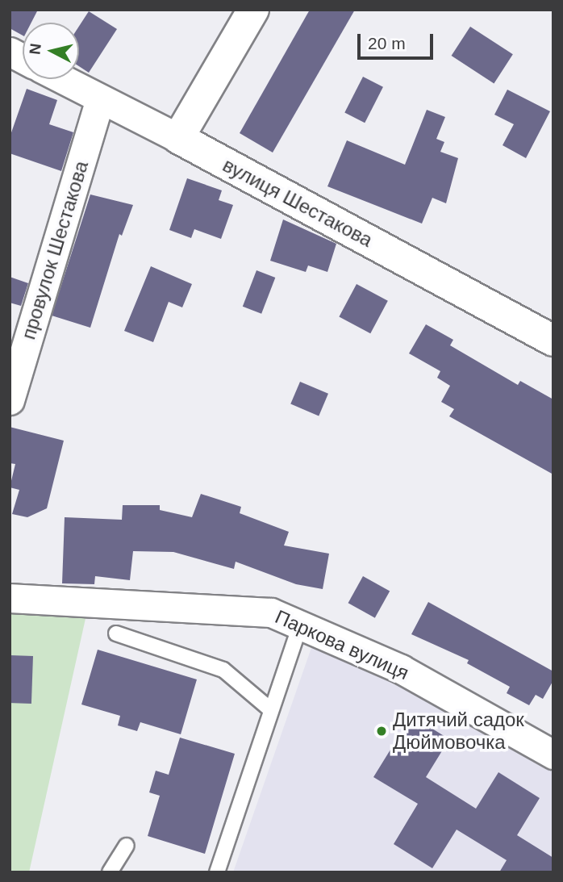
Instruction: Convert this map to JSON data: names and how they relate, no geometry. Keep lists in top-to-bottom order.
{
  "streets": {
    "street": ["вулиця Шестакова", "провулок Шестакова", "Паркова вулиця"]
  },
  "crossings": [
    ["вулиця Шестакова", "провулок Шестакова"]
  ],
  "places": ["Дитячий садок Дюймовочка"],
  "scale_bar": "20 m",
  "north": "left"
}
